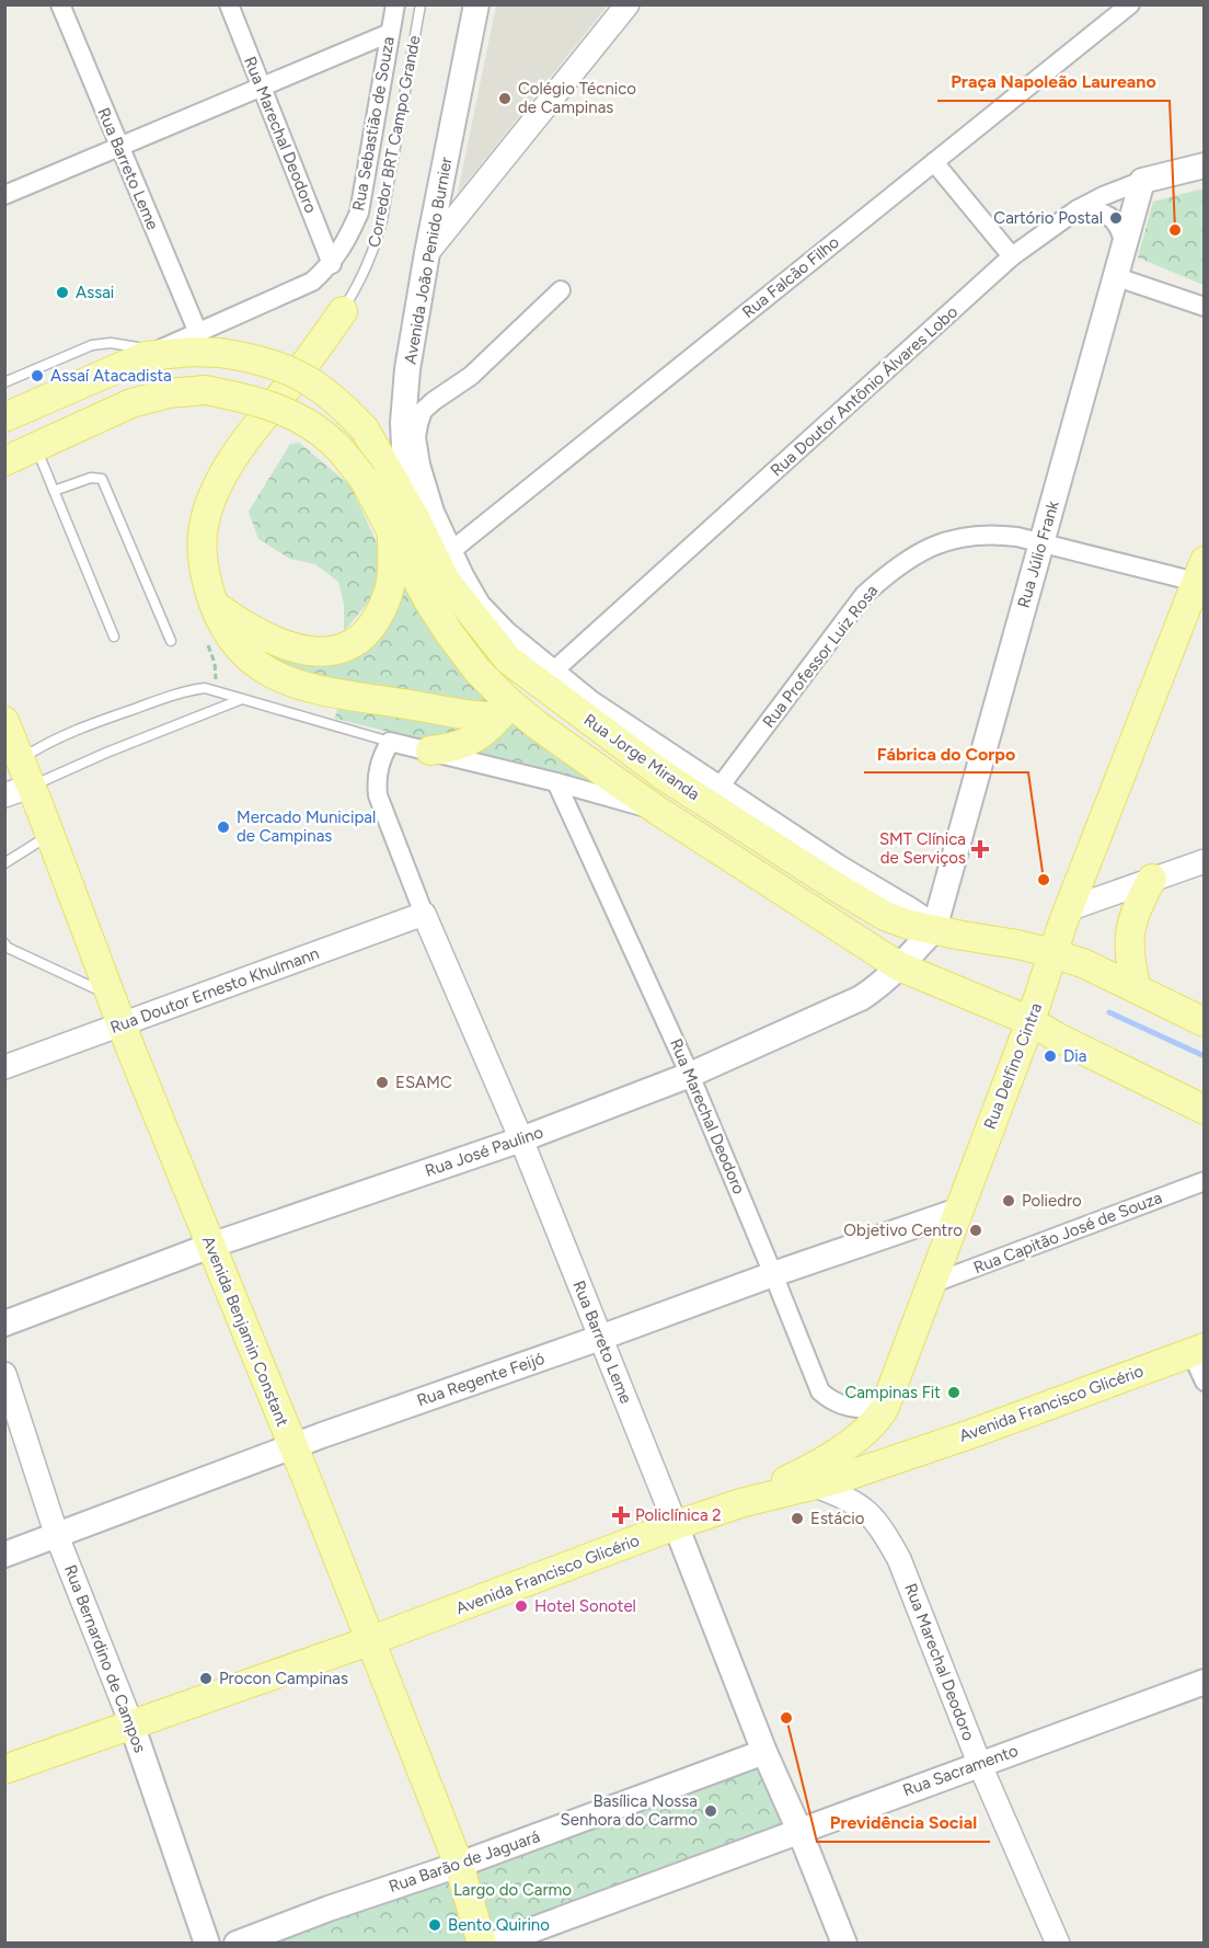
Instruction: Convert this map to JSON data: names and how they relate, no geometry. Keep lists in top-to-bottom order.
{
  "streets": {
    "main road": [
      "Rua Barreto Leme",
      "Avenida João Penido Burnier",
      "Rua Doutor Antônio Álvares Lobo",
      "Rua Júlio Frank",
      "Rua Jorge Miranda",
      "Rua Delfino Cintra",
      "Rua José Paulino",
      "Avenida Benjamin Constant",
      "Rua Regente Feijó",
      "Avenida Francisco Glicério",
      "Rua Bernardino de Campos",
      "Rua Sacramento",
      "Rua Barão de Jaguará"
    ],
    "street": [
      "Rua Sebastião de Souza",
      "Rua Marechal Deodoro",
      "Rua Falcão Filho",
      "Rua Professor Luiz Rosa",
      "Rua Doutor Ernesto Khulmann",
      "Rua Capitão José de Souza"
    ],
    "lane": ["Corredor BRT Campo Grande"]
  },
  "crossings": [
    ["Rua Sebastião de Souza", "Rua Marechal Deodoro"],
    ["Rua Sebastião de Souza", "Rua Barreto Leme"],
    ["Rua Sebastião de Souza", "Rua Jorge Miranda"],
    ["Rua Marechal Deodoro", "Rua Jorge Miranda"],
    ["Rua Marechal Deodoro", "Rua Delfino Cintra"],
    ["Rua Marechal Deodoro", "Rua José Paulino"],
    ["Rua Marechal Deodoro", "Rua Regente Feijó"],
    ["Rua Marechal Deodoro", "Avenida Francisco Glicério"],
    ["Rua Marechal Deodoro", "Rua Sacramento"],
    ["Rua Barreto Leme", "Rua Jorge Miranda"],
    ["Rua Barreto Leme", "Rua Doutor Ernesto Khulmann"],
    ["Rua Barreto Leme", "Rua José Paulino"],
    ["Rua Barreto Leme", "Rua Regente Feijó"],
    ["Rua Barreto Leme", "Avenida Francisco Glicério"],
    ["Rua Barreto Leme", "Rua Sacramento"],
    ["Rua Barreto Leme", "Rua Barão de Jaguará"],
    ["Avenida João Penido Burnier", "Rua Jorge Miranda"],
    ["Rua Falcão Filho", "Rua Jorge Miranda"],
    ["Rua Doutor Antônio Álvares Lobo", "Rua Júlio Frank"],
    ["Rua Doutor Antônio Álvares Lobo", "Rua Jorge Miranda"],
    ["Rua Júlio Frank", "Rua Professor Luiz Rosa"],
    ["Rua Júlio Frank", "Rua Jorge Miranda"],
    ["Rua Júlio Frank", "Rua José Paulino"],
    ["Rua Professor Luiz Rosa", "Rua Jorge Miranda"],
    ["Rua Professor Luiz Rosa", "Rua Delfino Cintra"],
    ["Rua Jorge Miranda", "Rua Delfino Cintra"],
    ["Rua Jorge Miranda", "Rua José Paulino"],
    ["Rua Doutor Ernesto Khulmann", "Avenida Benjamin Constant"],
    ["Rua Delfino Cintra", "Rua Capitão José de Souza"],
    ["Rua Delfino Cintra", "Rua Regente Feijó"],
    ["Rua Delfino Cintra", "Avenida Francisco Glicério"],
    ["Rua José Paulino", "Avenida Benjamin Constant"],
    ["Avenida Benjamin Constant", "Rua Regente Feijó"],
    ["Avenida Benjamin Constant", "Avenida Francisco Glicério"],
    ["Avenida Benjamin Constant", "Rua Barão de Jaguará"],
    ["Rua Regente Feijó", "Rua Bernardino de Campos"],
    ["Avenida Francisco Glicério", "Rua Bernardino de Campos"]
  ],
  "parks": ["Largo do Carmo"],
  "places": {
    "other": [
      "Colégio Técnico de Campinas",
      "Cartório Postal",
      "Praça Napoleão Laureano",
      "Assai",
      "Assaí Atacadista",
      "Mercado Municipal de Campinas",
      "Fábrica do Corpo",
      "Dia",
      "ESAMC",
      "Poliedro",
      "Objetivo Centro",
      "Campinas Fit",
      "Estácio",
      "Hotel Sonotel",
      "Procon Campinas",
      "Previdência Social",
      "Basílica Nossa Senhora do Carmo",
      "Bento Quirino"
    ],
    "health": ["SMT Clínica de Serviços", "Policlínica 2"]
  }
}
